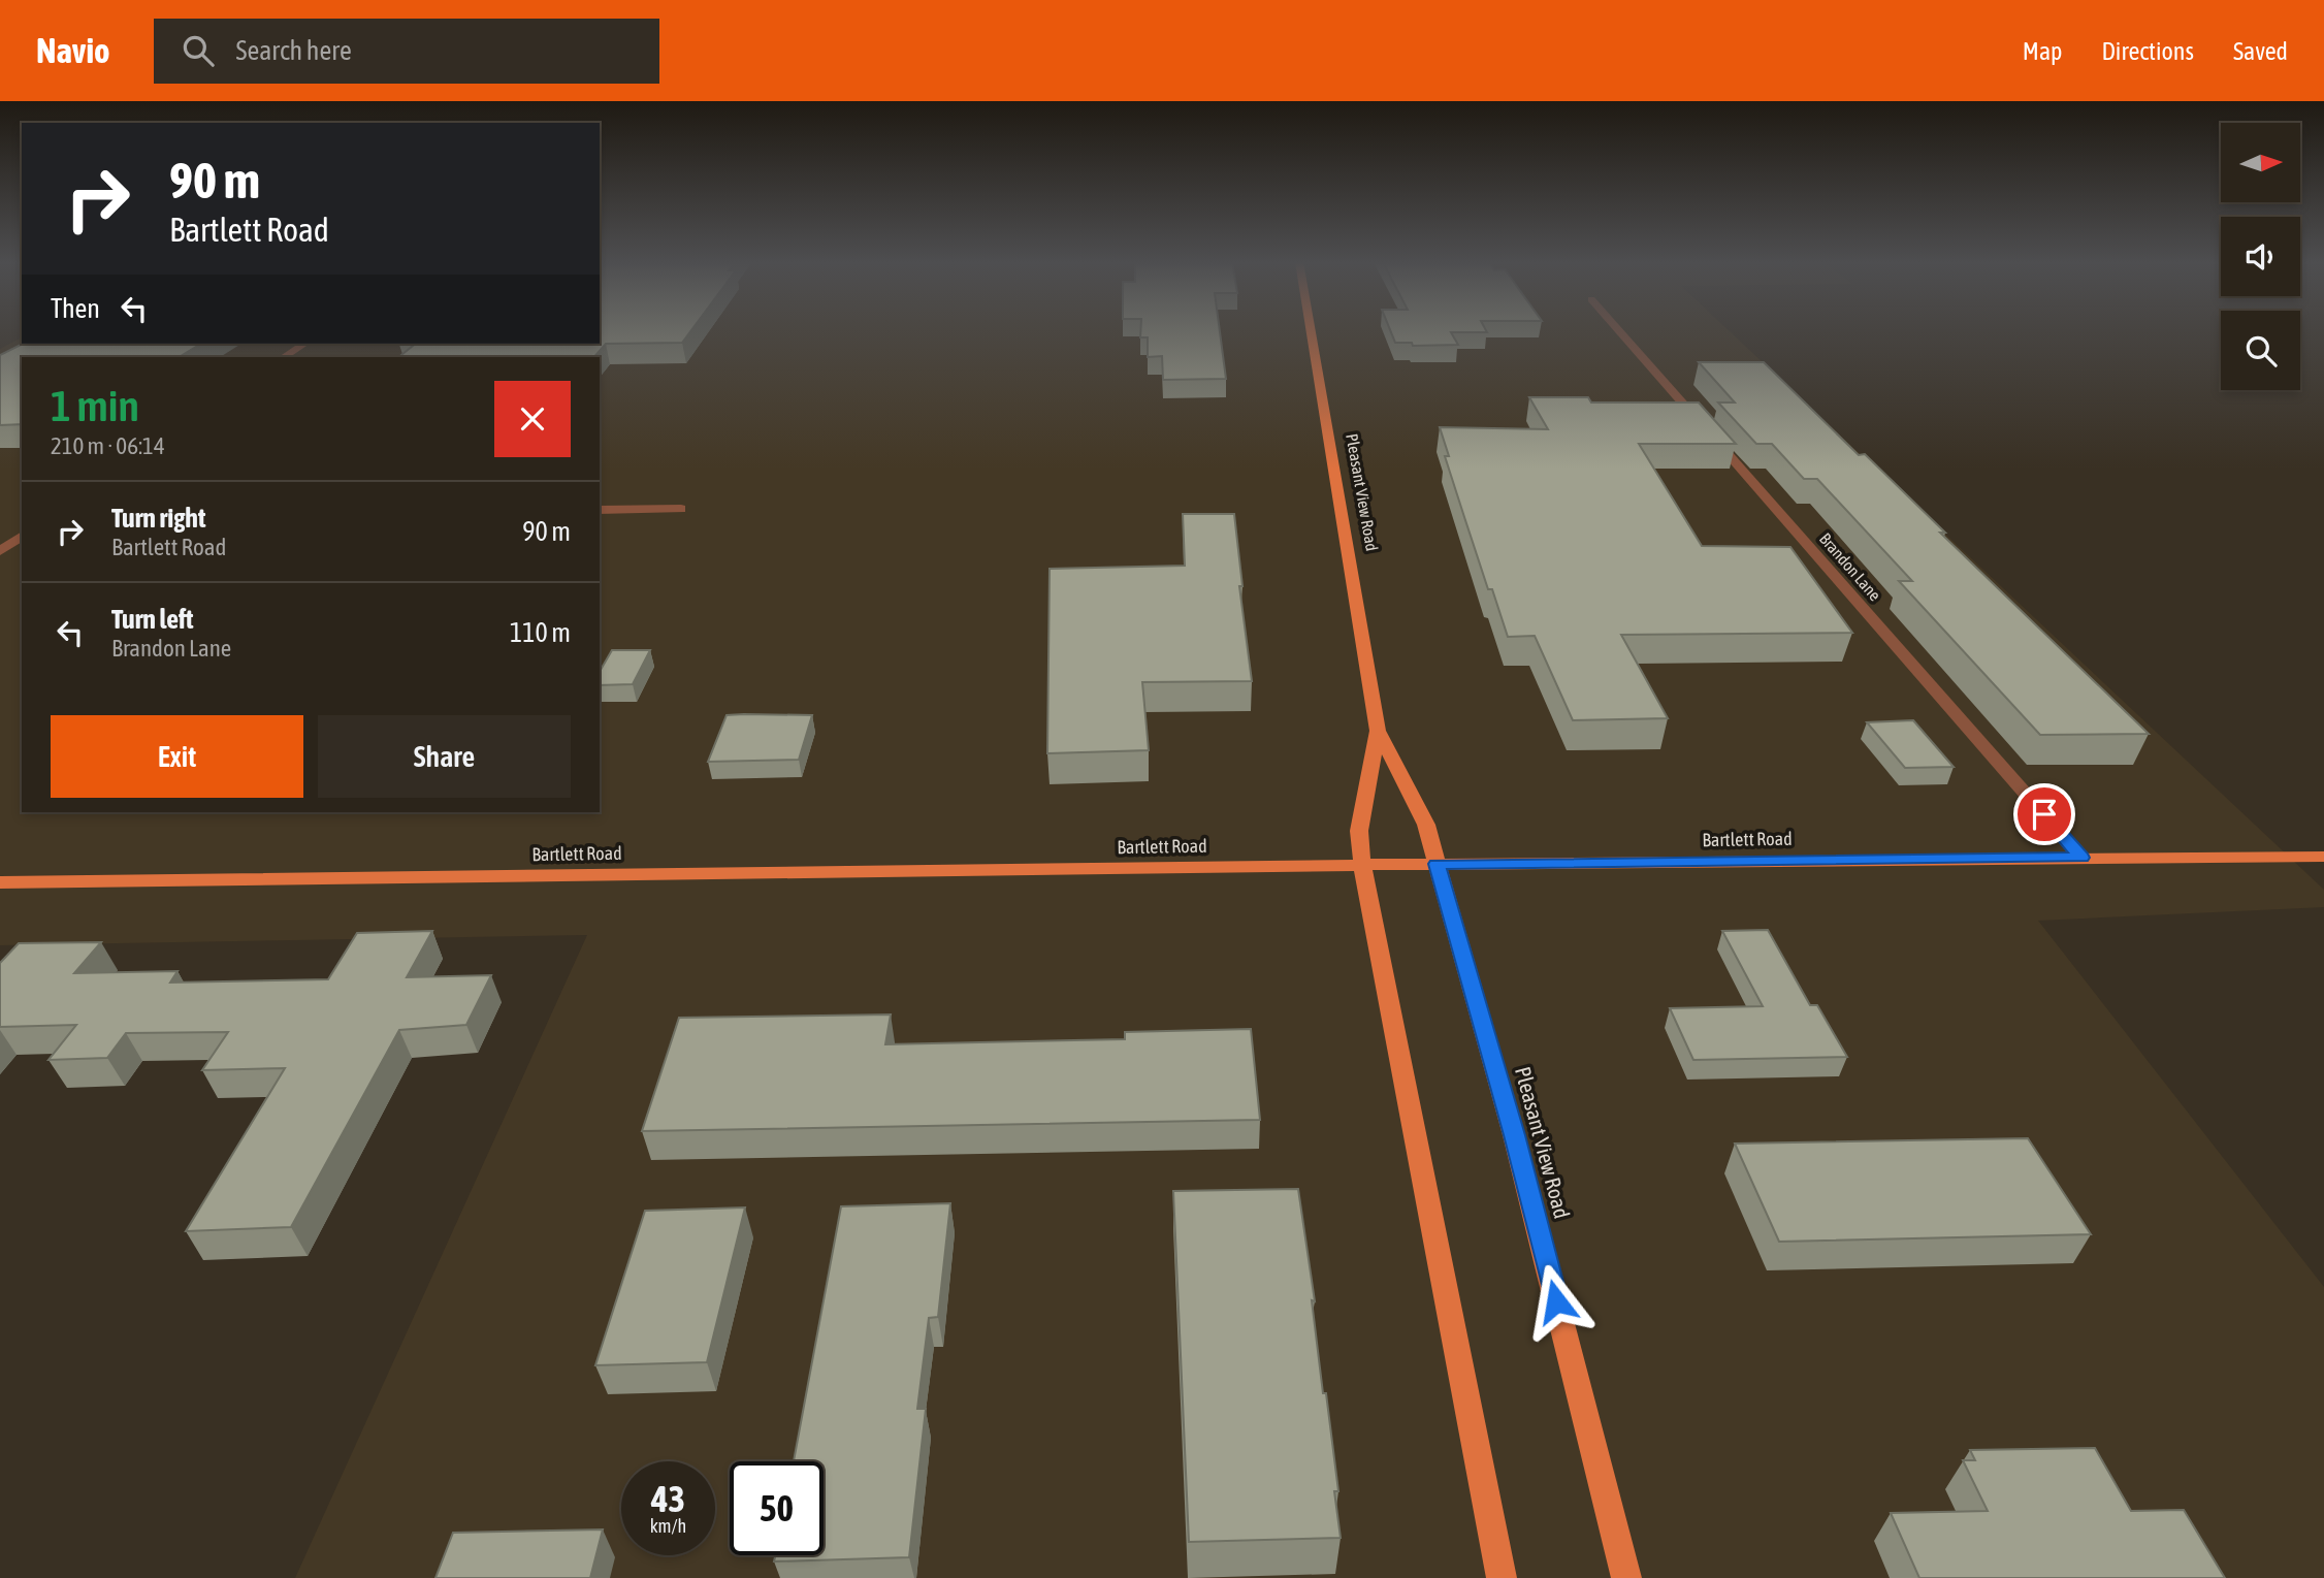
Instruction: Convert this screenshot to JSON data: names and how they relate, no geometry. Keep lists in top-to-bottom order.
{
  "streets": {
    "main road": ["Pleasant View Road", "Bartlett Road"],
    "street": ["Brandon Lane"]
  },
  "crossings": [
    ["Pleasant View Road", "Bartlett Road"],
    ["Brandon Lane", "Bartlett Road"]
  ],
  "north": "right",
  "page": {
    "header": "Navio",
    "search": "Search here",
    "nav": ["Map", "Directions", "Saved"],
    "turn": ["90 m", "Bartlett Road"],
    "then": "Then",
    "heading": ["1 min", "210 m · 06:14"],
    "list": [
      {
        "name": "Turn right",
        "note": "Bartlett Road",
        "value": "90 m"
      },
      {
        "name": "Turn left",
        "note": "Brandon Lane",
        "value": "110 m"
      }
    ],
    "buttons": ["Exit", "Share"],
    "speed": "43 km/h",
    "limit": "50"
  }
}
